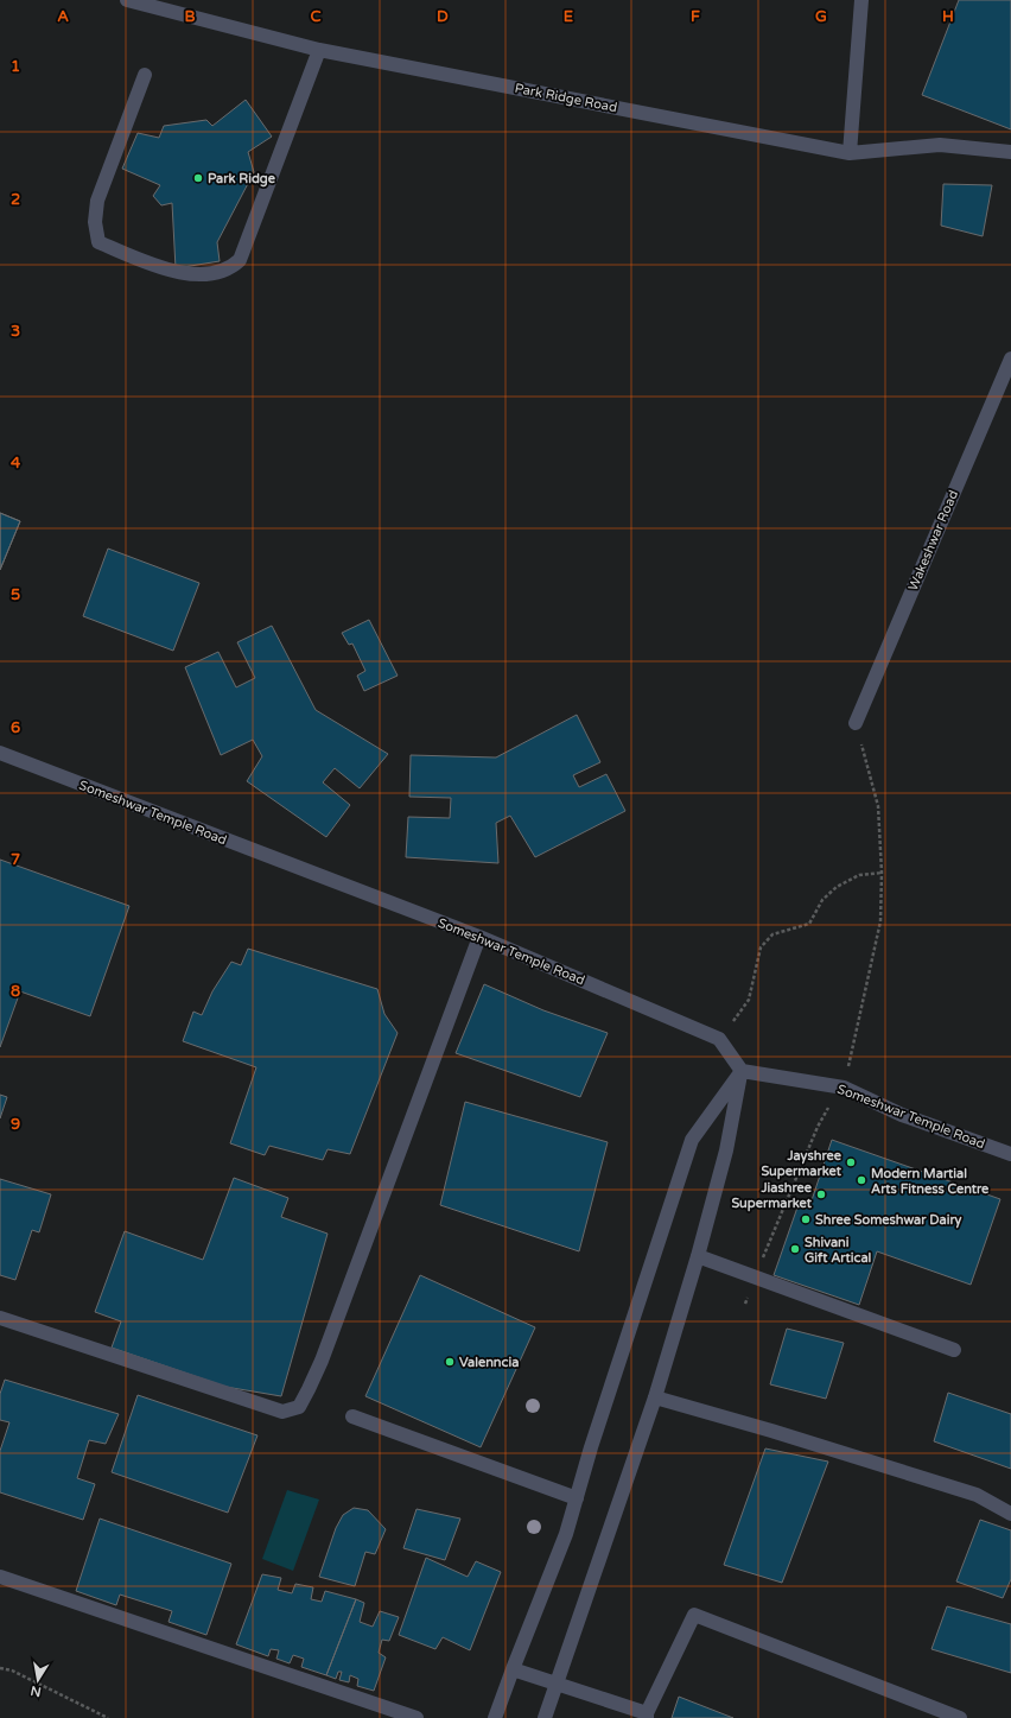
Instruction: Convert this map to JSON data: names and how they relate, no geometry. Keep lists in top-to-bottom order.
{
  "streets": {
    "street": ["Park Ridge Road", "Wakeshwar Road", "Someshwar Temple Road"]
  },
  "places": [
    "Park Ridge",
    "Jayshree Supermarket",
    "Modern Martial Arts Fitness Centre",
    "Jiashree Supermarket",
    "Shree Someshwar Dairy",
    "Shivani Gift Artical",
    "Valenncia"
  ],
  "north": "bottom",
  "grid": {
    "columns": [
      "A",
      "B",
      "C",
      "D",
      "E",
      "F",
      "G",
      "H"
    ],
    "rows": [
      "1",
      "2",
      "3",
      "4",
      "5",
      "6",
      "7",
      "8",
      "9"
    ]
  }
}
